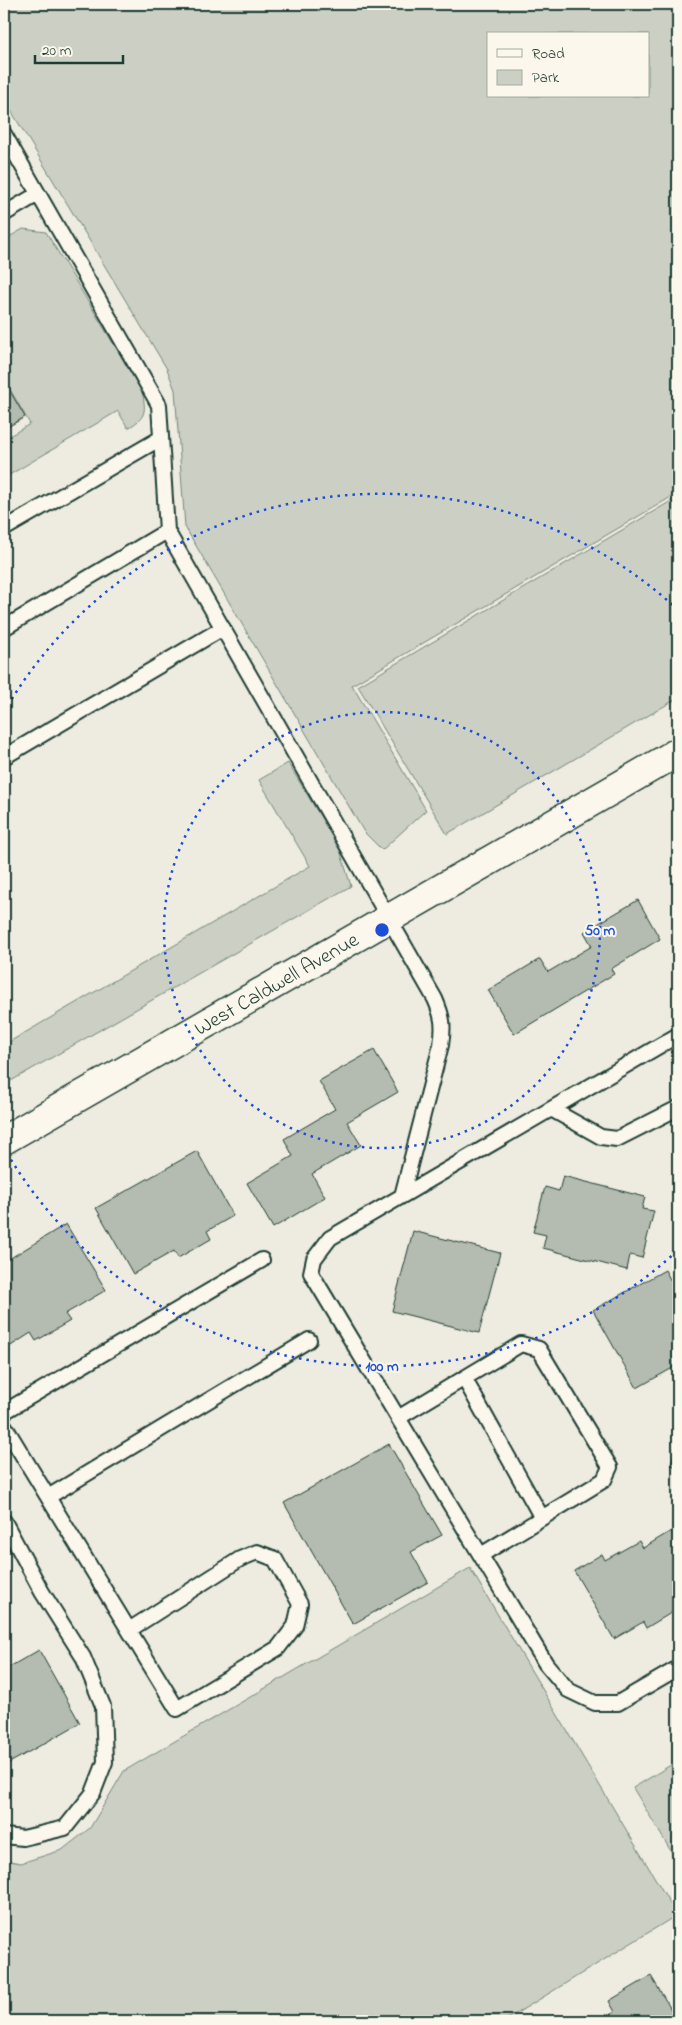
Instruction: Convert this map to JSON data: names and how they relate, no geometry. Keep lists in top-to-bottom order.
{
  "streets": {
    "main road": ["West Caldwell Avenue"]
  },
  "legend": ["Road", "Park"],
  "scale_bar": "20 m",
  "rings": ["50 m", "100 m"]
}
